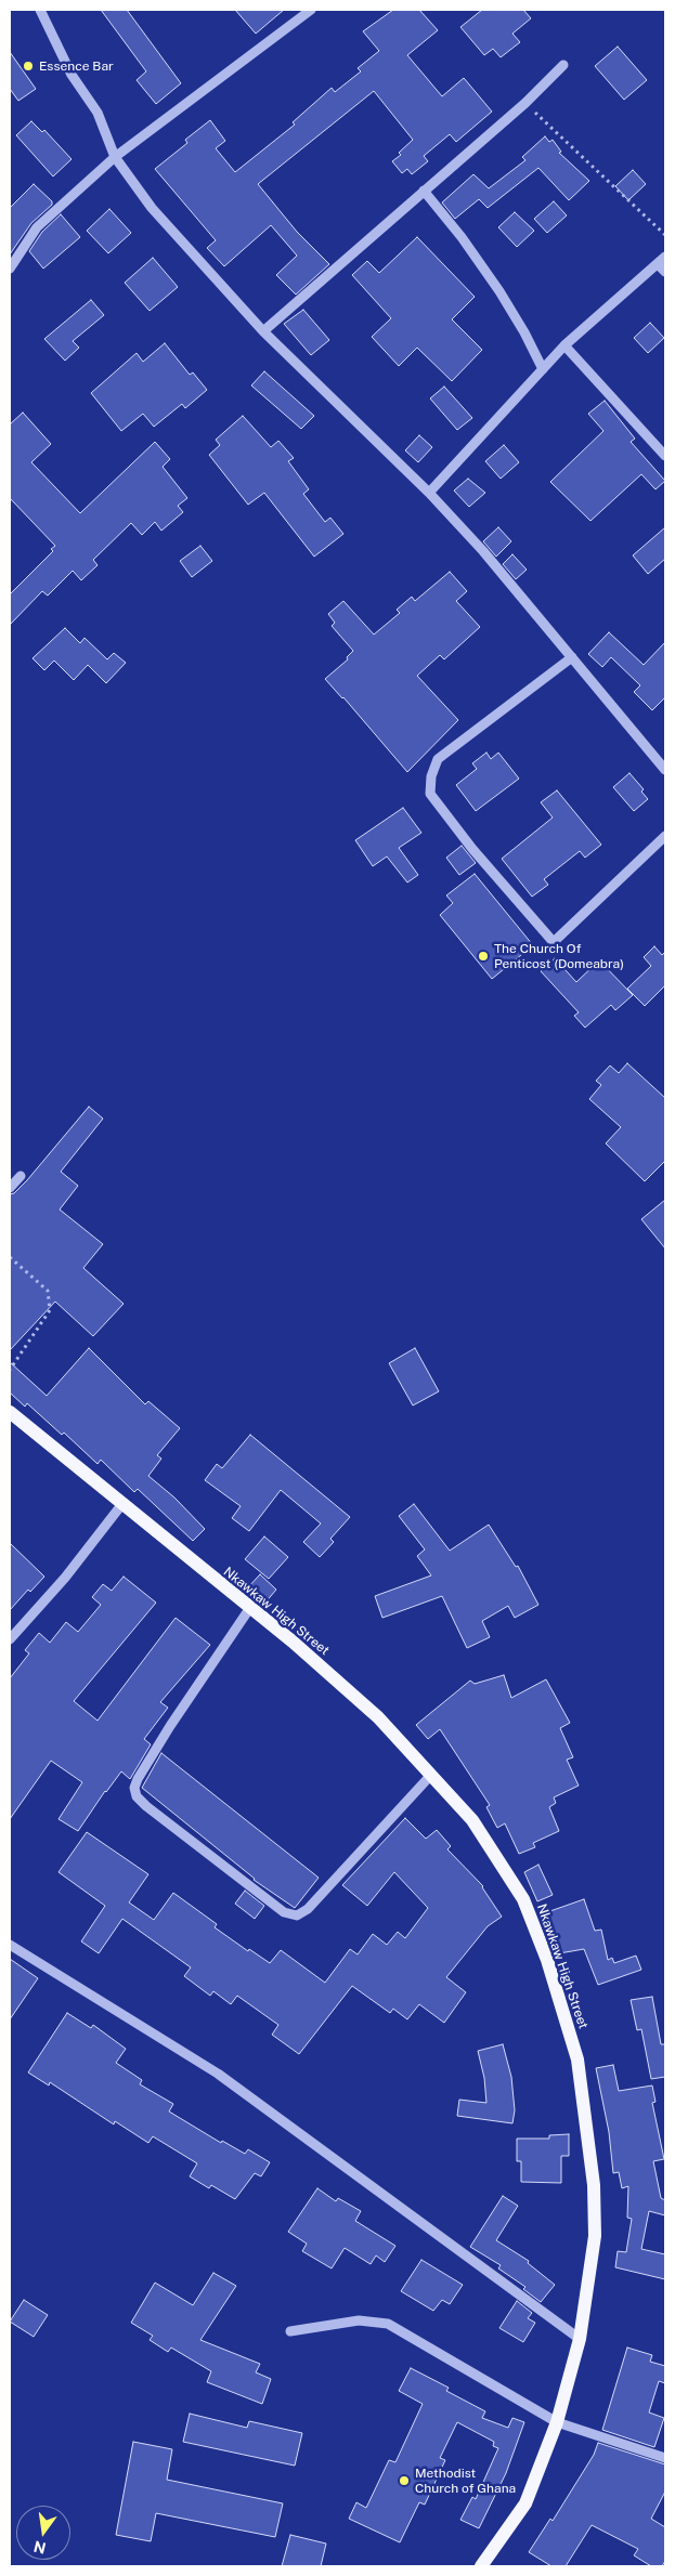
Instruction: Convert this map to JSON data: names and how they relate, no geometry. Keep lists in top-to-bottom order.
{
  "streets": {
    "main road": ["Nkawkaw High Street"]
  },
  "places": ["Essence Bar", "The Church Of Penticost (Domeabra)", "Methodist Church of Ghana"],
  "north": "bottom"
}
